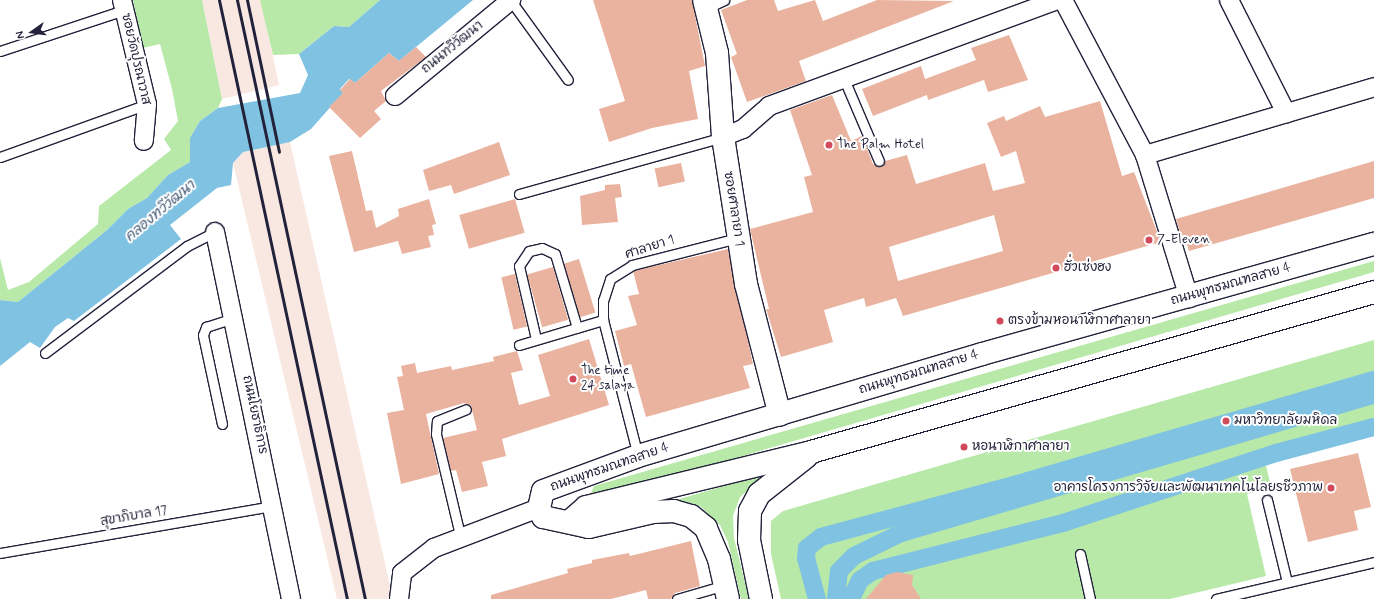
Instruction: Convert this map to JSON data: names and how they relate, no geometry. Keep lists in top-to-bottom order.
{
  "streets": {
    "main road": ["ซอยศาลายา 1", "ถนนพุทธมณฑลสาย 4"],
    "street": ["ถนนทวีวัฒนา", "ซอยวัดปุรณาวาส", "ถนนโยธาธิการ"],
    "lane": ["ศาลายา 1", "สุขาภิบาล 17"]
  },
  "crossings": [
    ["ซอยศาลายา 1", "ศาลายา 1"],
    ["ซอยศาลายา 1", "ถนนพุทธมณฑลสาย 4"],
    ["ศาลายา 1", "ถนนพุทธมณฑลสาย 4"],
    ["ถนนโยธาธิการ", "สุขาภิบาล 17"]
  ],
  "water": ["คลองทวีวัฒนา"],
  "places": [
    "The Palm Hotel",
    "7-Eleven",
    "ฮั่วเซ่งฮง",
    "ตรงข้ามหอนาฬิกาศาลายา",
    "The time 24 salaya",
    "มหาวิทยาลัยมหิดล",
    "หอนาฬิกาศาลายา",
    "อาคารโครงการวิจัยและพัฒนาเทคโนโลยรชีวภาพ"
  ],
  "north": "left"
}
